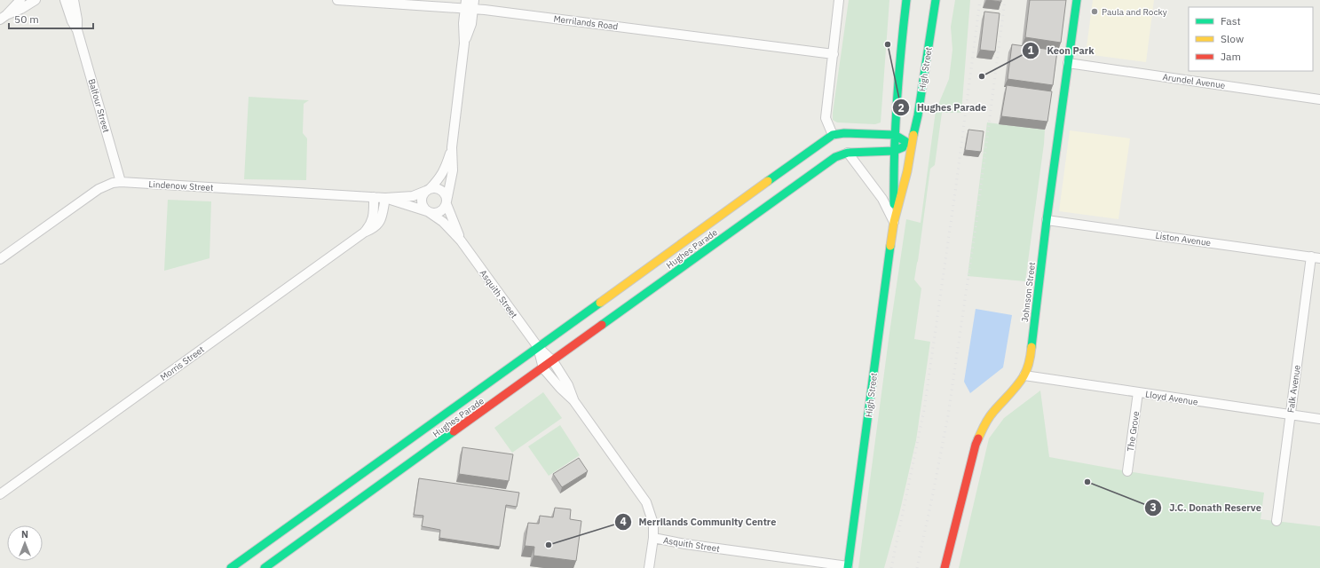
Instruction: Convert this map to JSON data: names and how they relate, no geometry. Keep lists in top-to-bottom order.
{
  "streets": {
    "street": [
      "Merrilands Road",
      "High Street",
      "Arundel Avenue",
      "Balfour Street",
      "Lindenow Street",
      "Liston Avenue",
      "Hughes Parade",
      "Johnson Street",
      "Asquith Street",
      "Morris Street",
      "Falk Avenue",
      "Lloyd Avenue",
      "The Grove"
    ]
  },
  "crossings": [
    ["High Street", "Hughes Parade"],
    ["High Street", "Asquith Street"],
    ["Arundel Avenue", "Johnson Street"],
    ["Balfour Street", "Lindenow Street"],
    ["Lindenow Street", "Asquith Street"],
    ["Lindenow Street", "Morris Street"],
    ["Liston Avenue", "Johnson Street"],
    ["Liston Avenue", "Falk Avenue"],
    ["Hughes Parade", "Asquith Street"],
    ["Johnson Street", "Lloyd Avenue"],
    ["Falk Avenue", "Lloyd Avenue"],
    ["Lloyd Avenue", "The Grove"]
  ],
  "places": [
    "Paula and Rocky",
    "Hughes Parade",
    "Keon Park",
    "J.C. Donath Reserve",
    "Merrilands Community Centre"
  ],
  "legend": ["Fast", "Slow", "Jam"],
  "scale_bar": "50 m",
  "north": "top"
}
